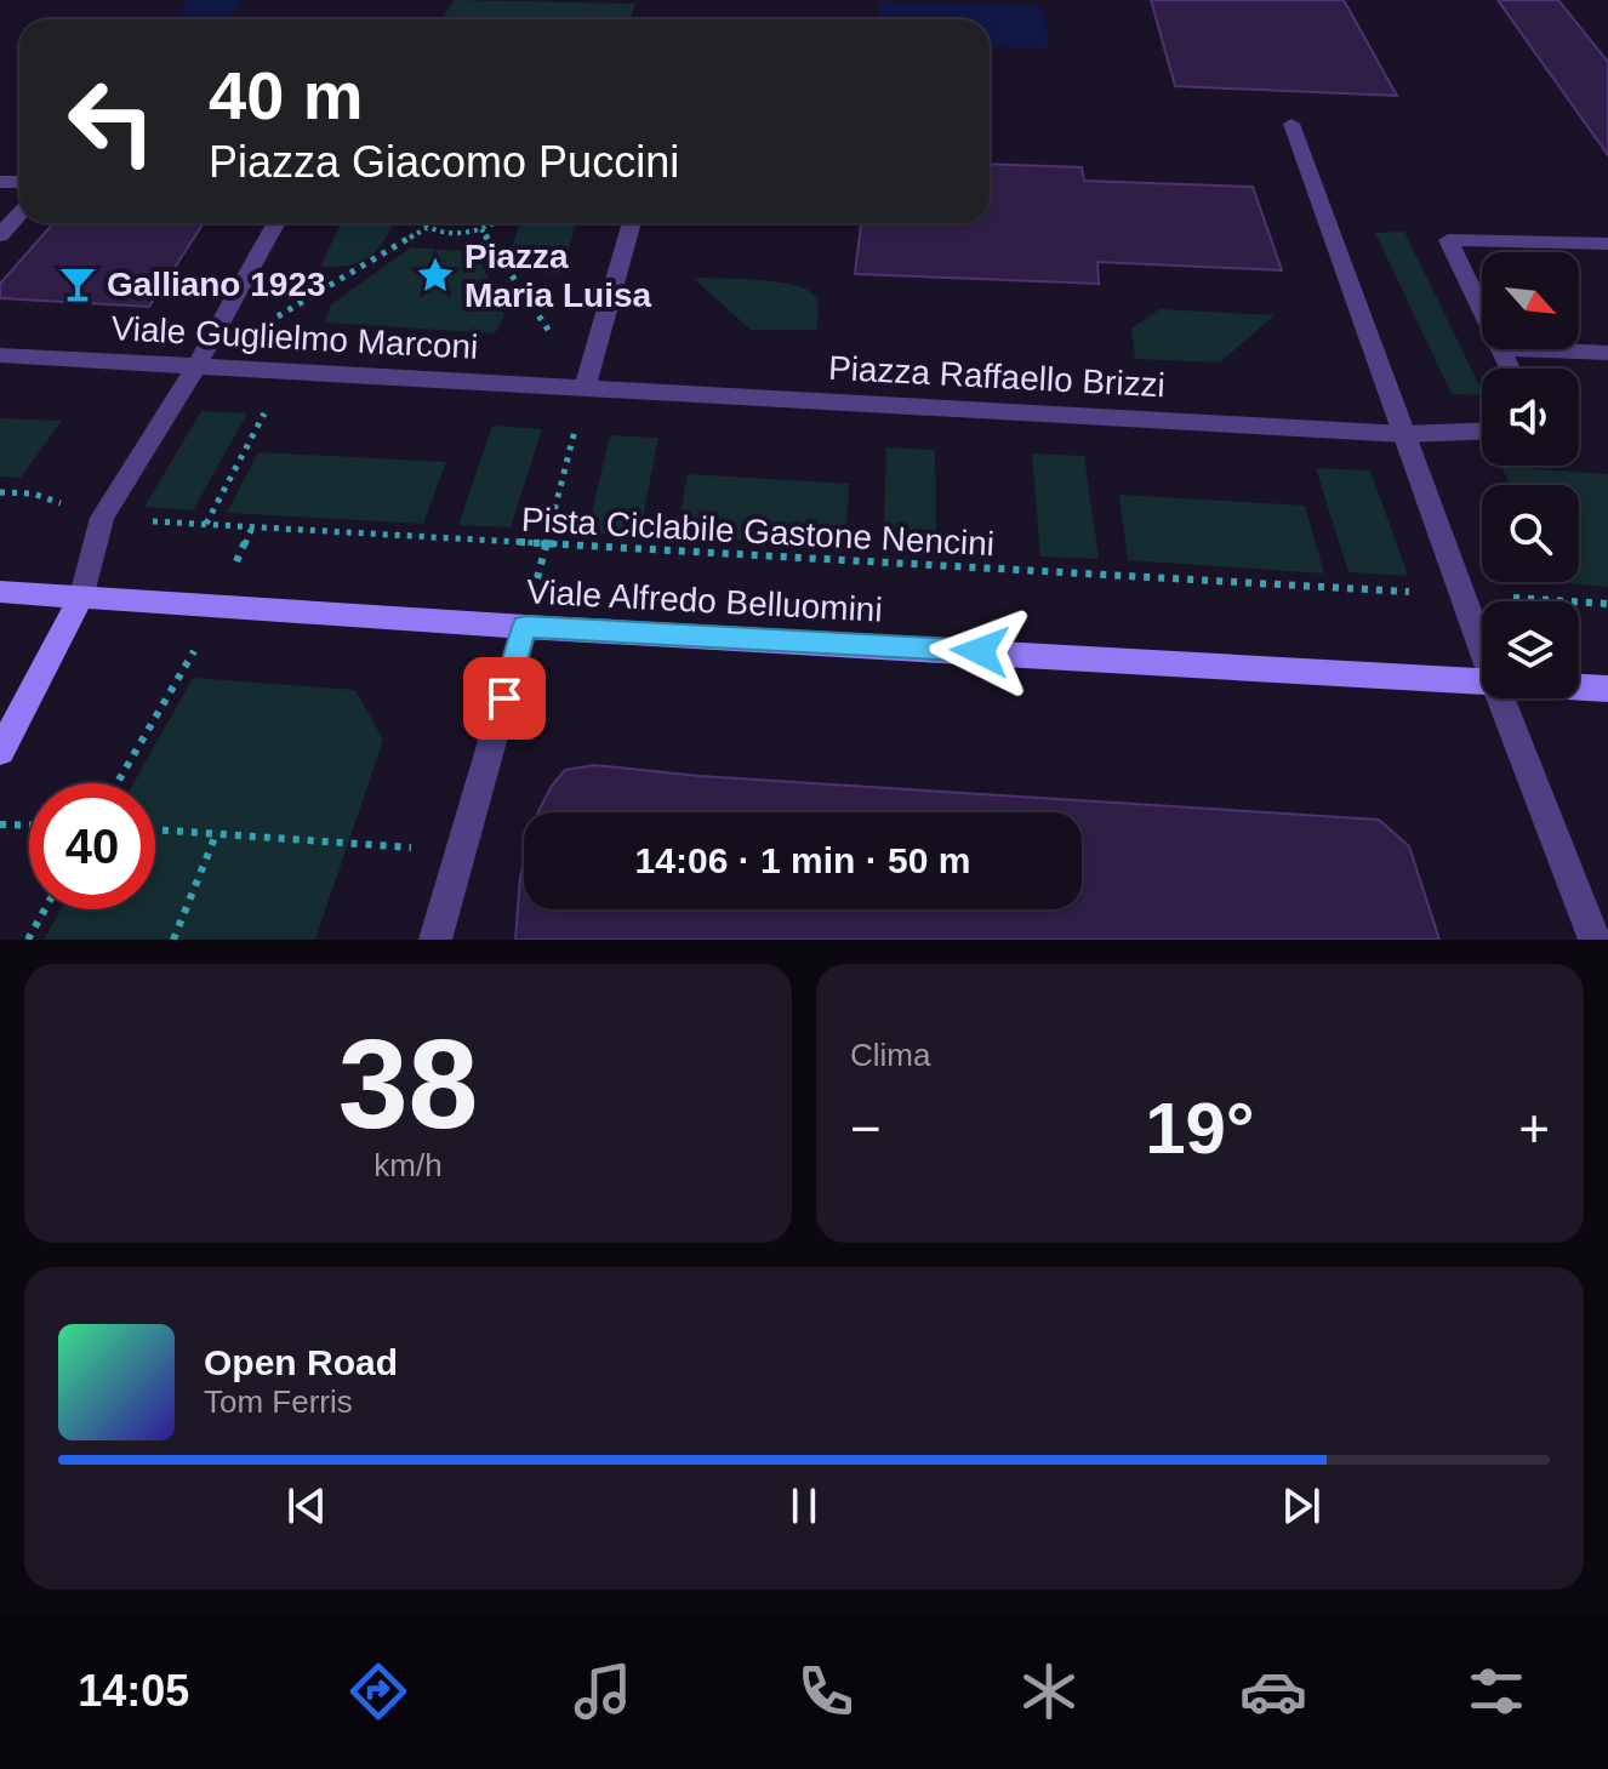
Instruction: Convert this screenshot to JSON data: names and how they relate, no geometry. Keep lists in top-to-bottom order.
{
  "streets": {
    "street": ["Viale Guglielmo Marconi", "Piazza Raffaello Brizzi", "Viale Alfredo Belluomini"],
    "path": ["Pista Ciclabile Gastone Nencini"]
  },
  "crossings": [
    ["Viale Guglielmo Marconi", "Piazza Raffaello Brizzi"]
  ],
  "places": {
    "place": ["Piazza Maria Luisa"],
    "bar": ["Galliano 1923"]
  },
  "north": "bottom right",
  "page": {
    "turn": ["40 m", "Piazza Giacomo Puccini"],
    "limit": "40",
    "trip": "14:06 · 1 min · 50 m",
    "tile": [
      ["38", "km/h"],
      "Clima"
    ],
    "heat": ["−", "19°", "+"],
    "song": ["Open Road", "Tom Ferris"],
    "tabs": "14:05"
  }
}
